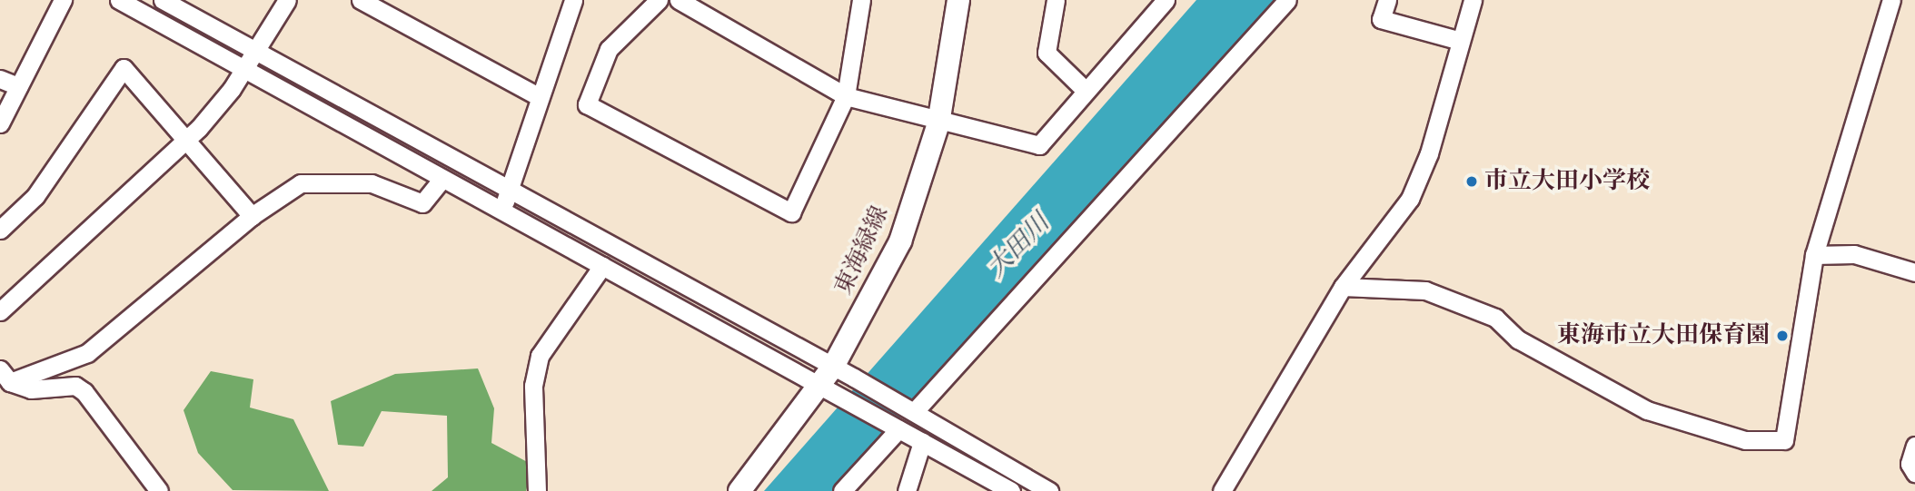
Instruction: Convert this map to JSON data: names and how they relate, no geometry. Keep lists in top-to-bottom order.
{
  "streets": {
    "main road": ["東海緑線"]
  },
  "water": ["大田川"],
  "places": ["市立大田小学校", "東海市立大田保育園"]
}
